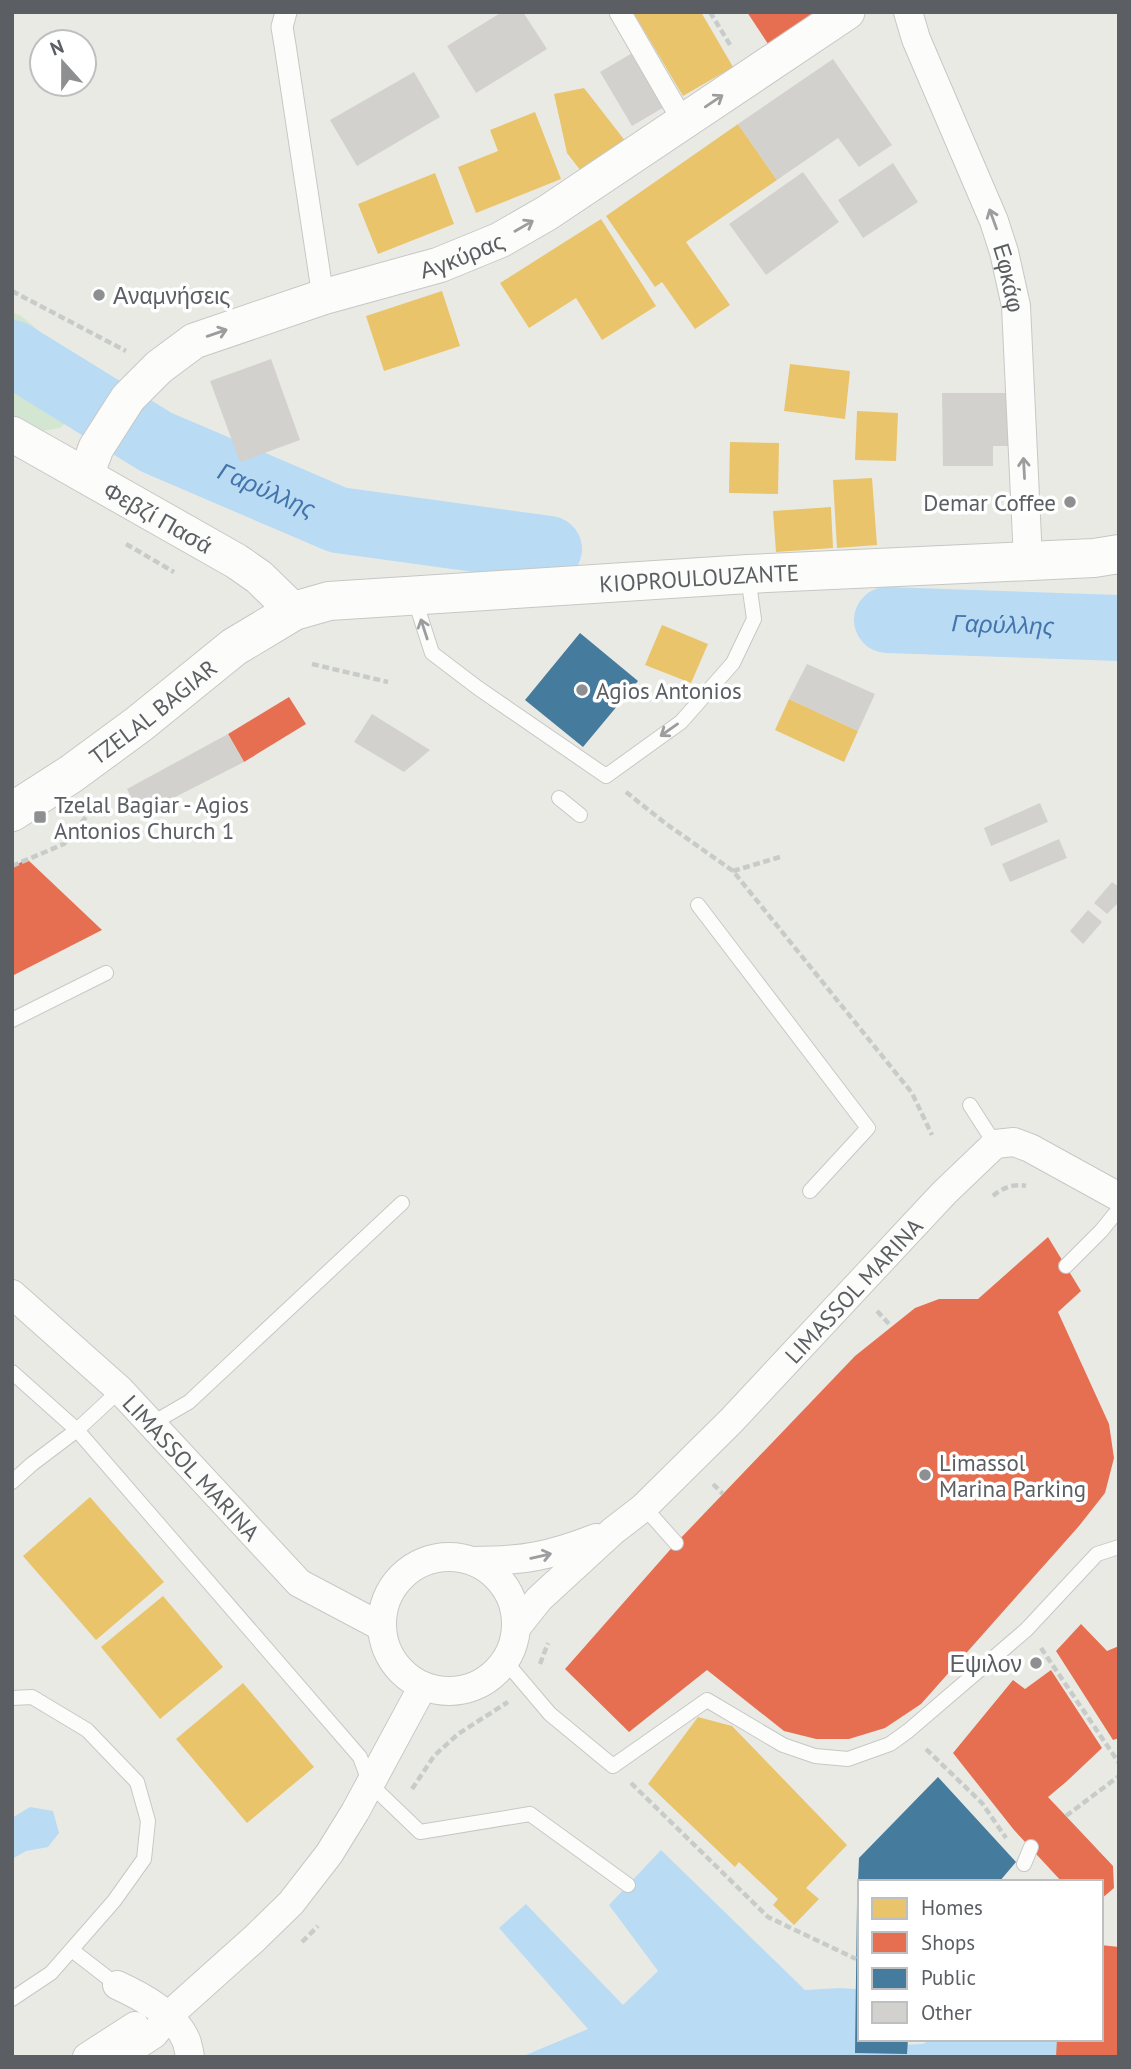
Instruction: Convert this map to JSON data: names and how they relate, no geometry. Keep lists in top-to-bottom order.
{
  "streets": {
    "main road": ["KIOPROULOUZANTE", "TZELAL BAGIAR"],
    "street": [
      "Αγκύρας",
      "Εφκάφ",
      "Φεβζί Πασά",
      "LIMASSOL MARINA"
    ]
  },
  "crossings": [
    ["Αγκύρας", "Φεβζί Πασά"],
    ["Εφκάφ", "KIOPROULOUZANTE"],
    ["Φεβζί Πασά", "KIOPROULOUZANTE"],
    ["Φεβζί Πασά", "TZELAL BAGIAR"],
    ["KIOPROULOUZANTE", "TZELAL BAGIAR"]
  ],
  "one_way": ["Αγκύρας", "Εφκάφ"],
  "water": ["Γαρύλλης"],
  "places": {
    "other": [
      "Αναμνήσεις",
      "Demar Coffee",
      "Agios Antonios",
      "Limassol Marina Parking",
      "Εψιλον"
    ],
    "transit": ["Tzelal Bagiar - Agios Antonios Church 1"]
  },
  "legend": [
    "Homes",
    "Shops",
    "Public",
    "Other"
  ],
  "north": "top"
}
